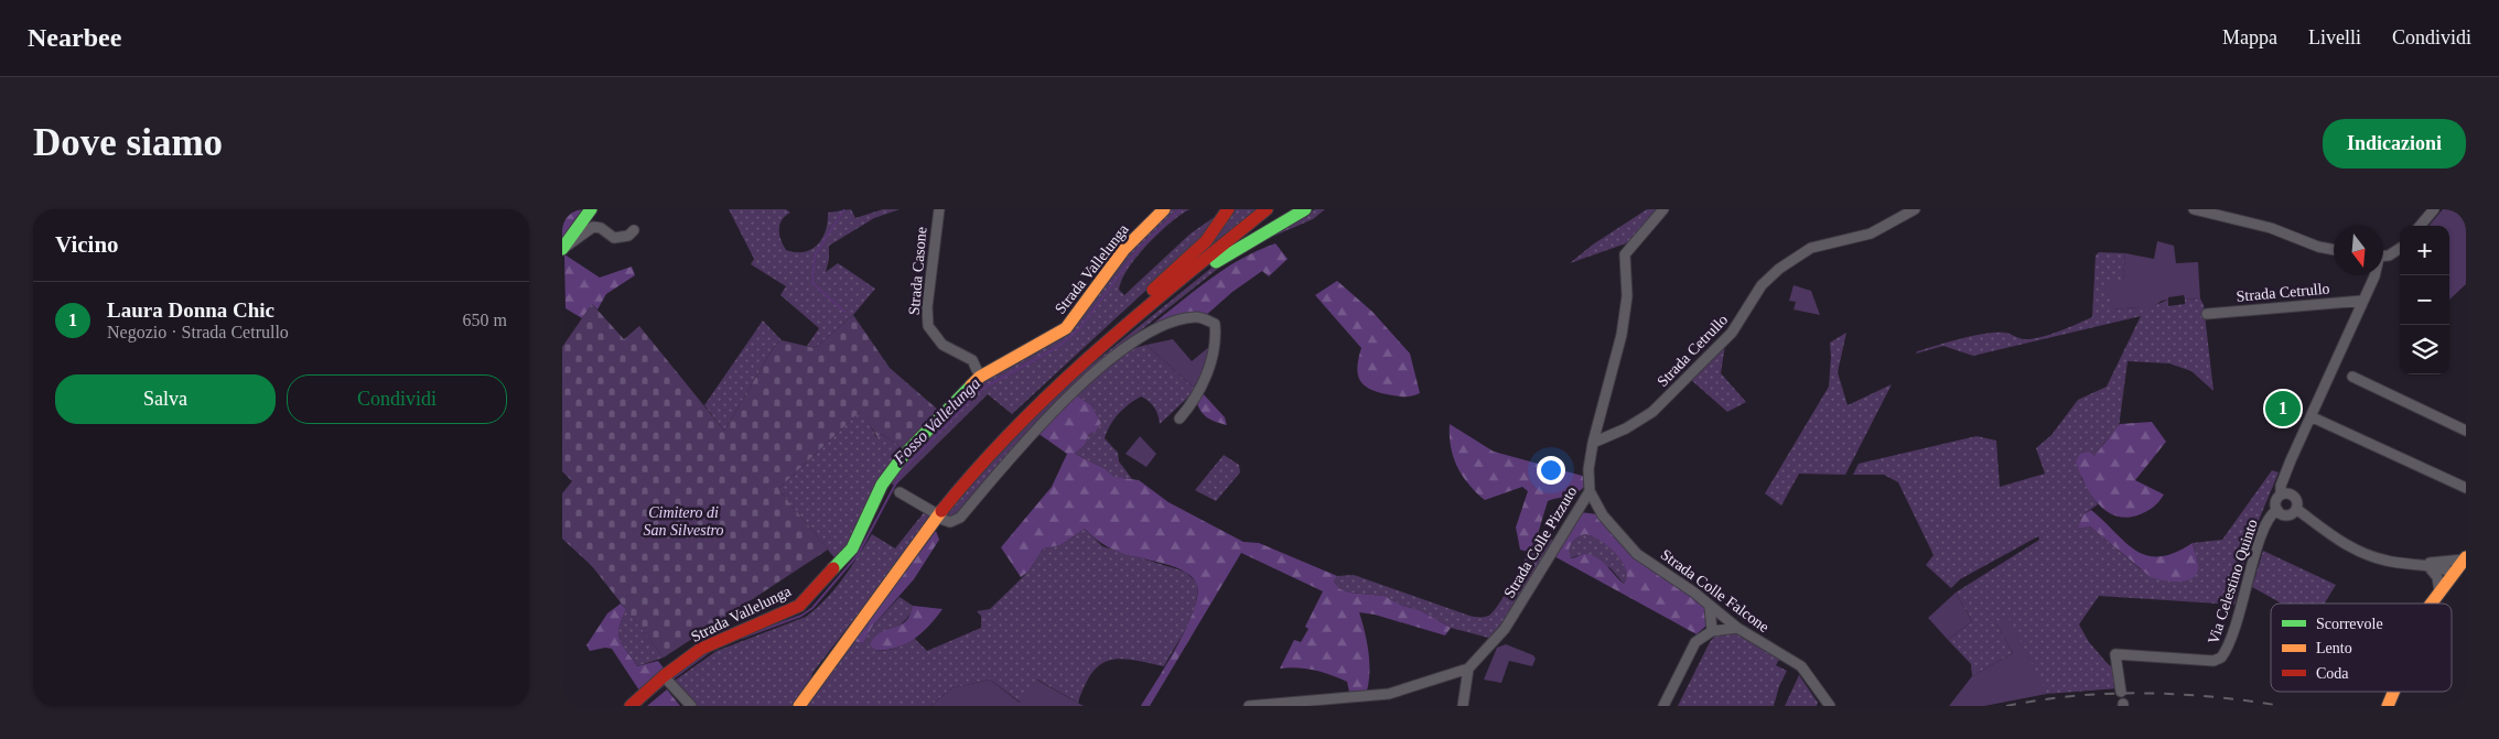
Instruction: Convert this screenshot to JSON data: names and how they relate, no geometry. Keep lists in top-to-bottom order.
{
  "streets": {
    "main road": ["Strada Vallelunga"],
    "street": [
      "Strada Casone",
      "Strada Cetrullo",
      "Strada Colle Pizzuto",
      "Via Celestino Quinto",
      "Strada Colle Falcone"
    ]
  },
  "crossings": [
    ["Strada Vallelunga", "Strada Casone"],
    ["Strada Cetrullo", "Strada Colle Pizzuto"],
    ["Strada Colle Pizzuto", "Strada Colle Falcone"]
  ],
  "water": ["Fosso Vallelunga"],
  "parks": ["Cimitero di San Silvestro"],
  "legend": ["Scorrevole", "Lento", "Coda"],
  "north": "bottom",
  "page": {
    "header": "Nearbee",
    "nav": ["Mappa", "Livelli", "Condividi"],
    "buttons": [
      "Indicazioni",
      ["Salva", "Condividi"]
    ],
    "title": "Dove siamo",
    "heading": "Vicino",
    "map_buttons": ["+", "−"],
    "list": [
      {
        "mark": "1",
        "name": "Laura Donna Chic",
        "note": "Negozio · Strada Cetrullo",
        "value": "650 m"
      }
    ],
    "pins": "1"
  }
}
